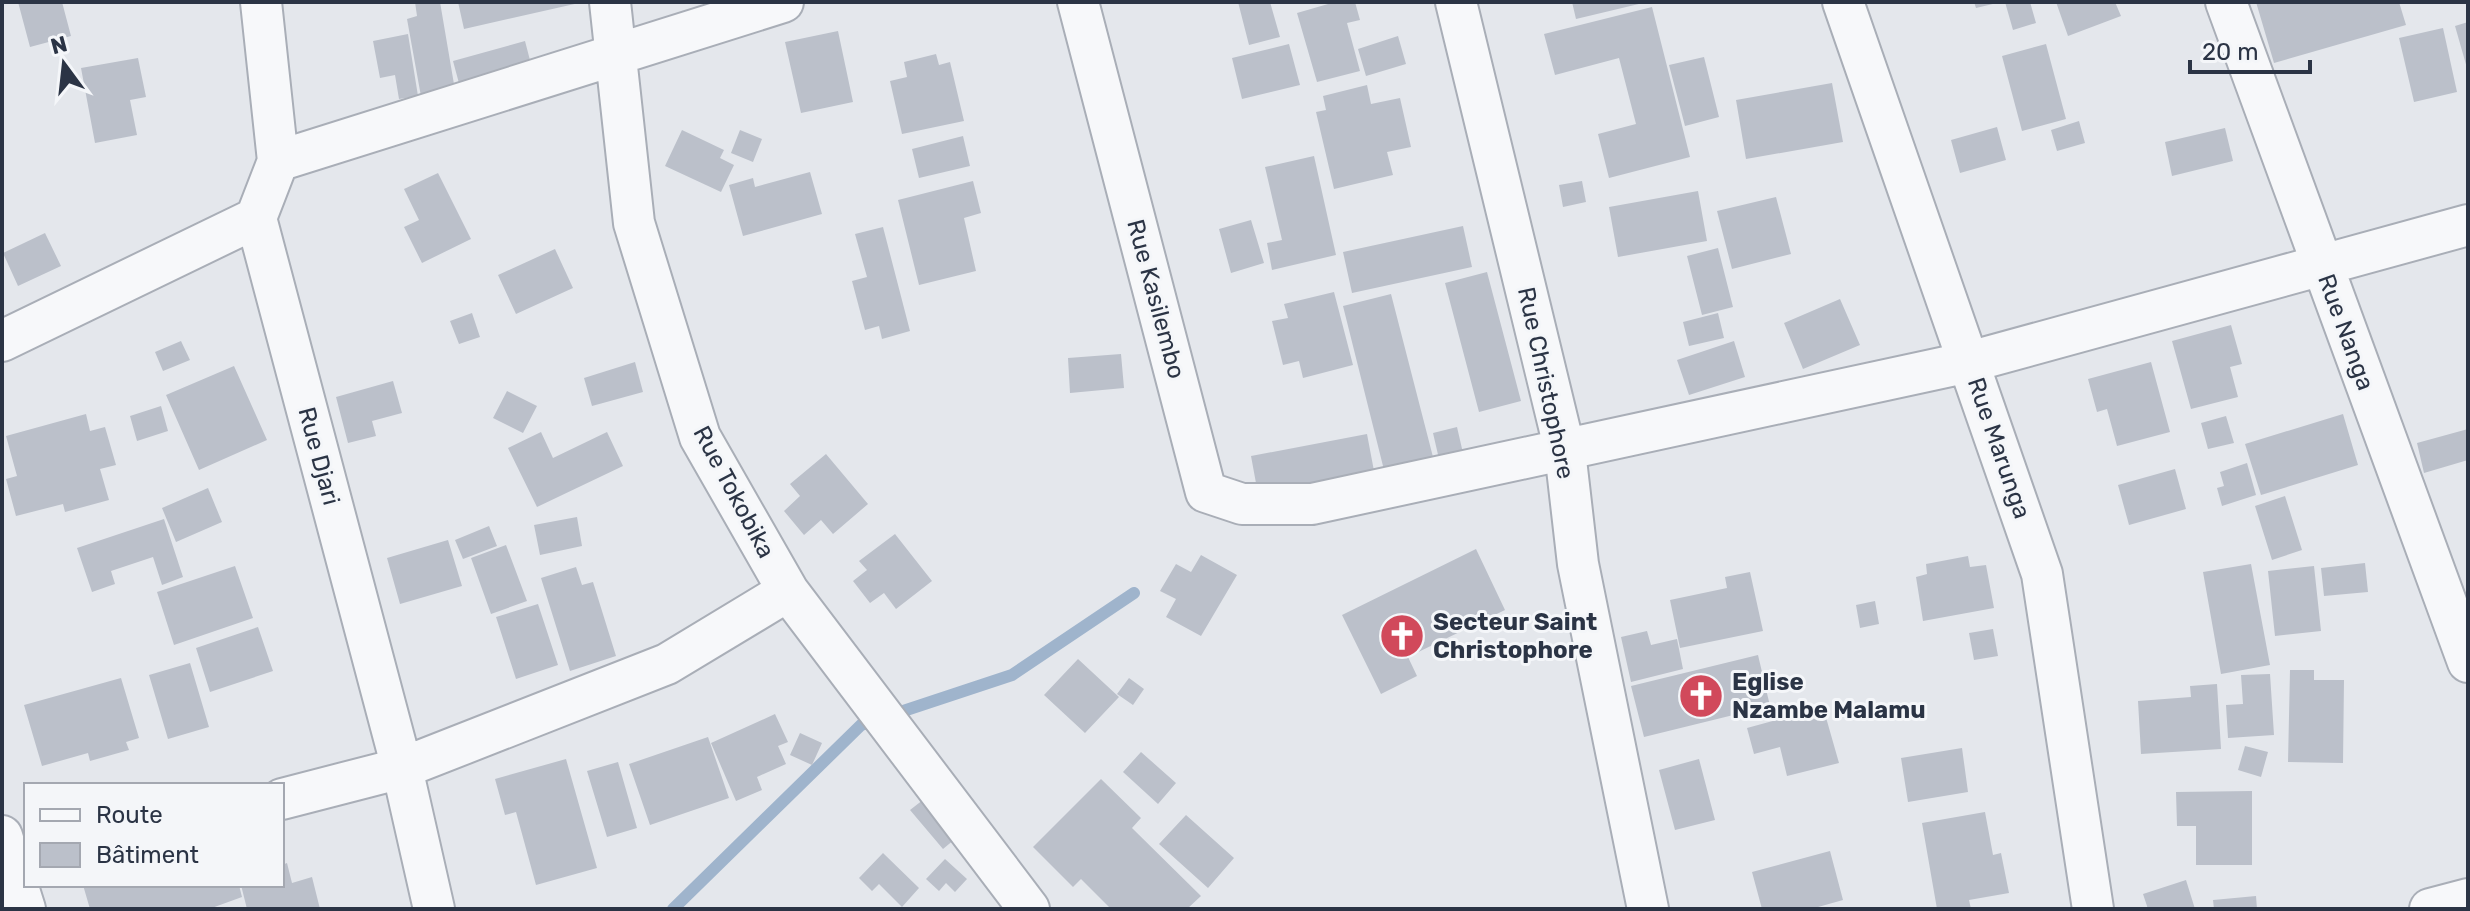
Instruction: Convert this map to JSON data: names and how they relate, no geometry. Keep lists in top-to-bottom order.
{
  "streets": {
    "street": [
      "Rue Kasilembo",
      "Rue Nanga",
      "Rue Christophore",
      "Rue Marunga",
      "Rue Djari",
      "Rue Tokobika"
    ]
  },
  "crossings": [
    ["Rue Kasilembo", "Rue Christophore"]
  ],
  "places": {
    "church": ["Secteur Saint Christophore", "Eglise Nzambe Malamu"]
  },
  "legend": ["Route", "Bâtiment"],
  "scale_bar": "20 m",
  "north": "top"
}
